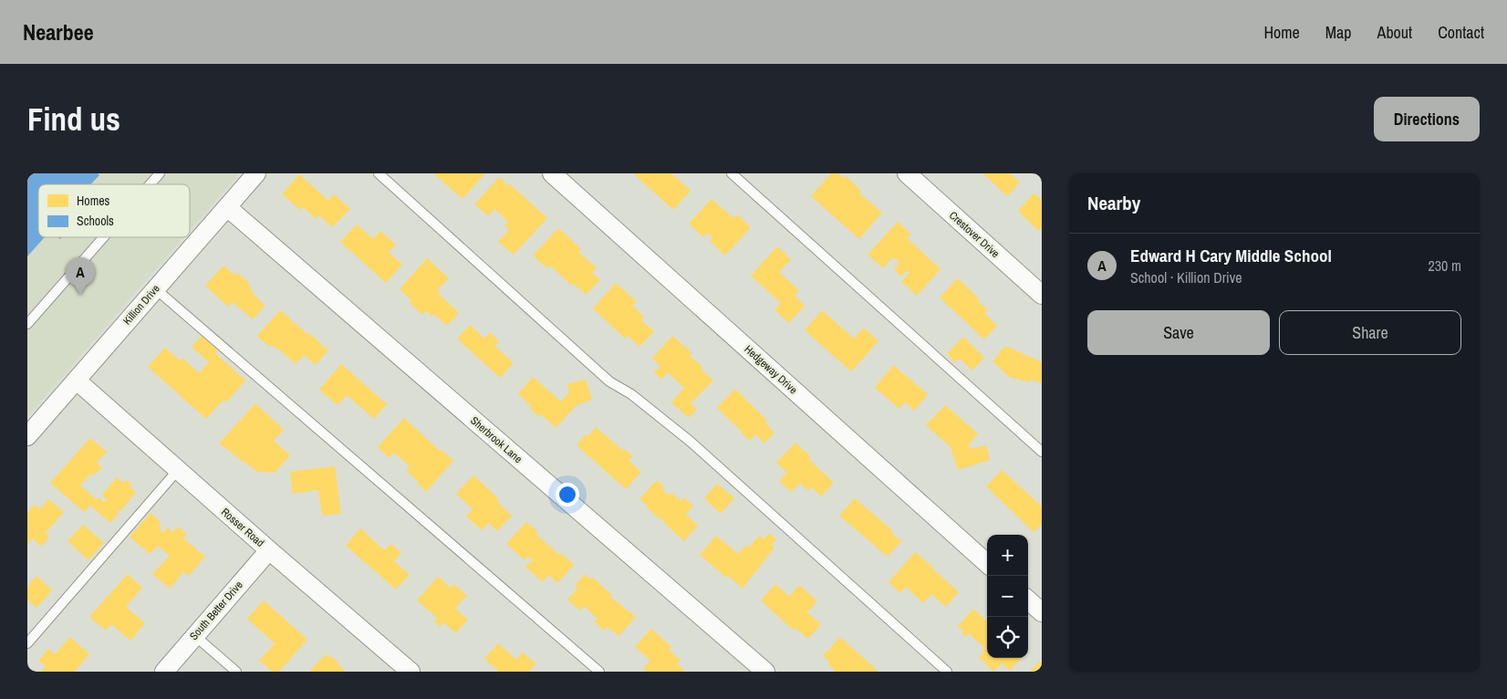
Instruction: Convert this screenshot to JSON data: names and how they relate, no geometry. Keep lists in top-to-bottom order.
{
  "streets": {
    "street": [
      "Crestover Drive",
      "Killion Drive",
      "Hedgeway Drive",
      "Sherbrook Lane",
      "Rosser Road",
      "South Better Drive"
    ]
  },
  "crossings": [
    ["Killion Drive", "Sherbrook Lane"],
    ["Killion Drive", "Rosser Road"],
    ["Rosser Road", "South Better Drive"]
  ],
  "legend": ["Homes", "Schools"],
  "page": {
    "header": "Nearbee",
    "nav": [
      "Home",
      "Map",
      "About",
      "Contact"
    ],
    "buttons": [
      "Directions",
      ["Save", "Share"]
    ],
    "title": "Find us",
    "heading": "Nearby",
    "list": [
      {
        "mark": "A",
        "name": "Edward H Cary Middle School",
        "note": "School · Killion Drive",
        "value": "230 m"
      }
    ],
    "pins": "A",
    "map_buttons": ["+", "−"]
  }
}
